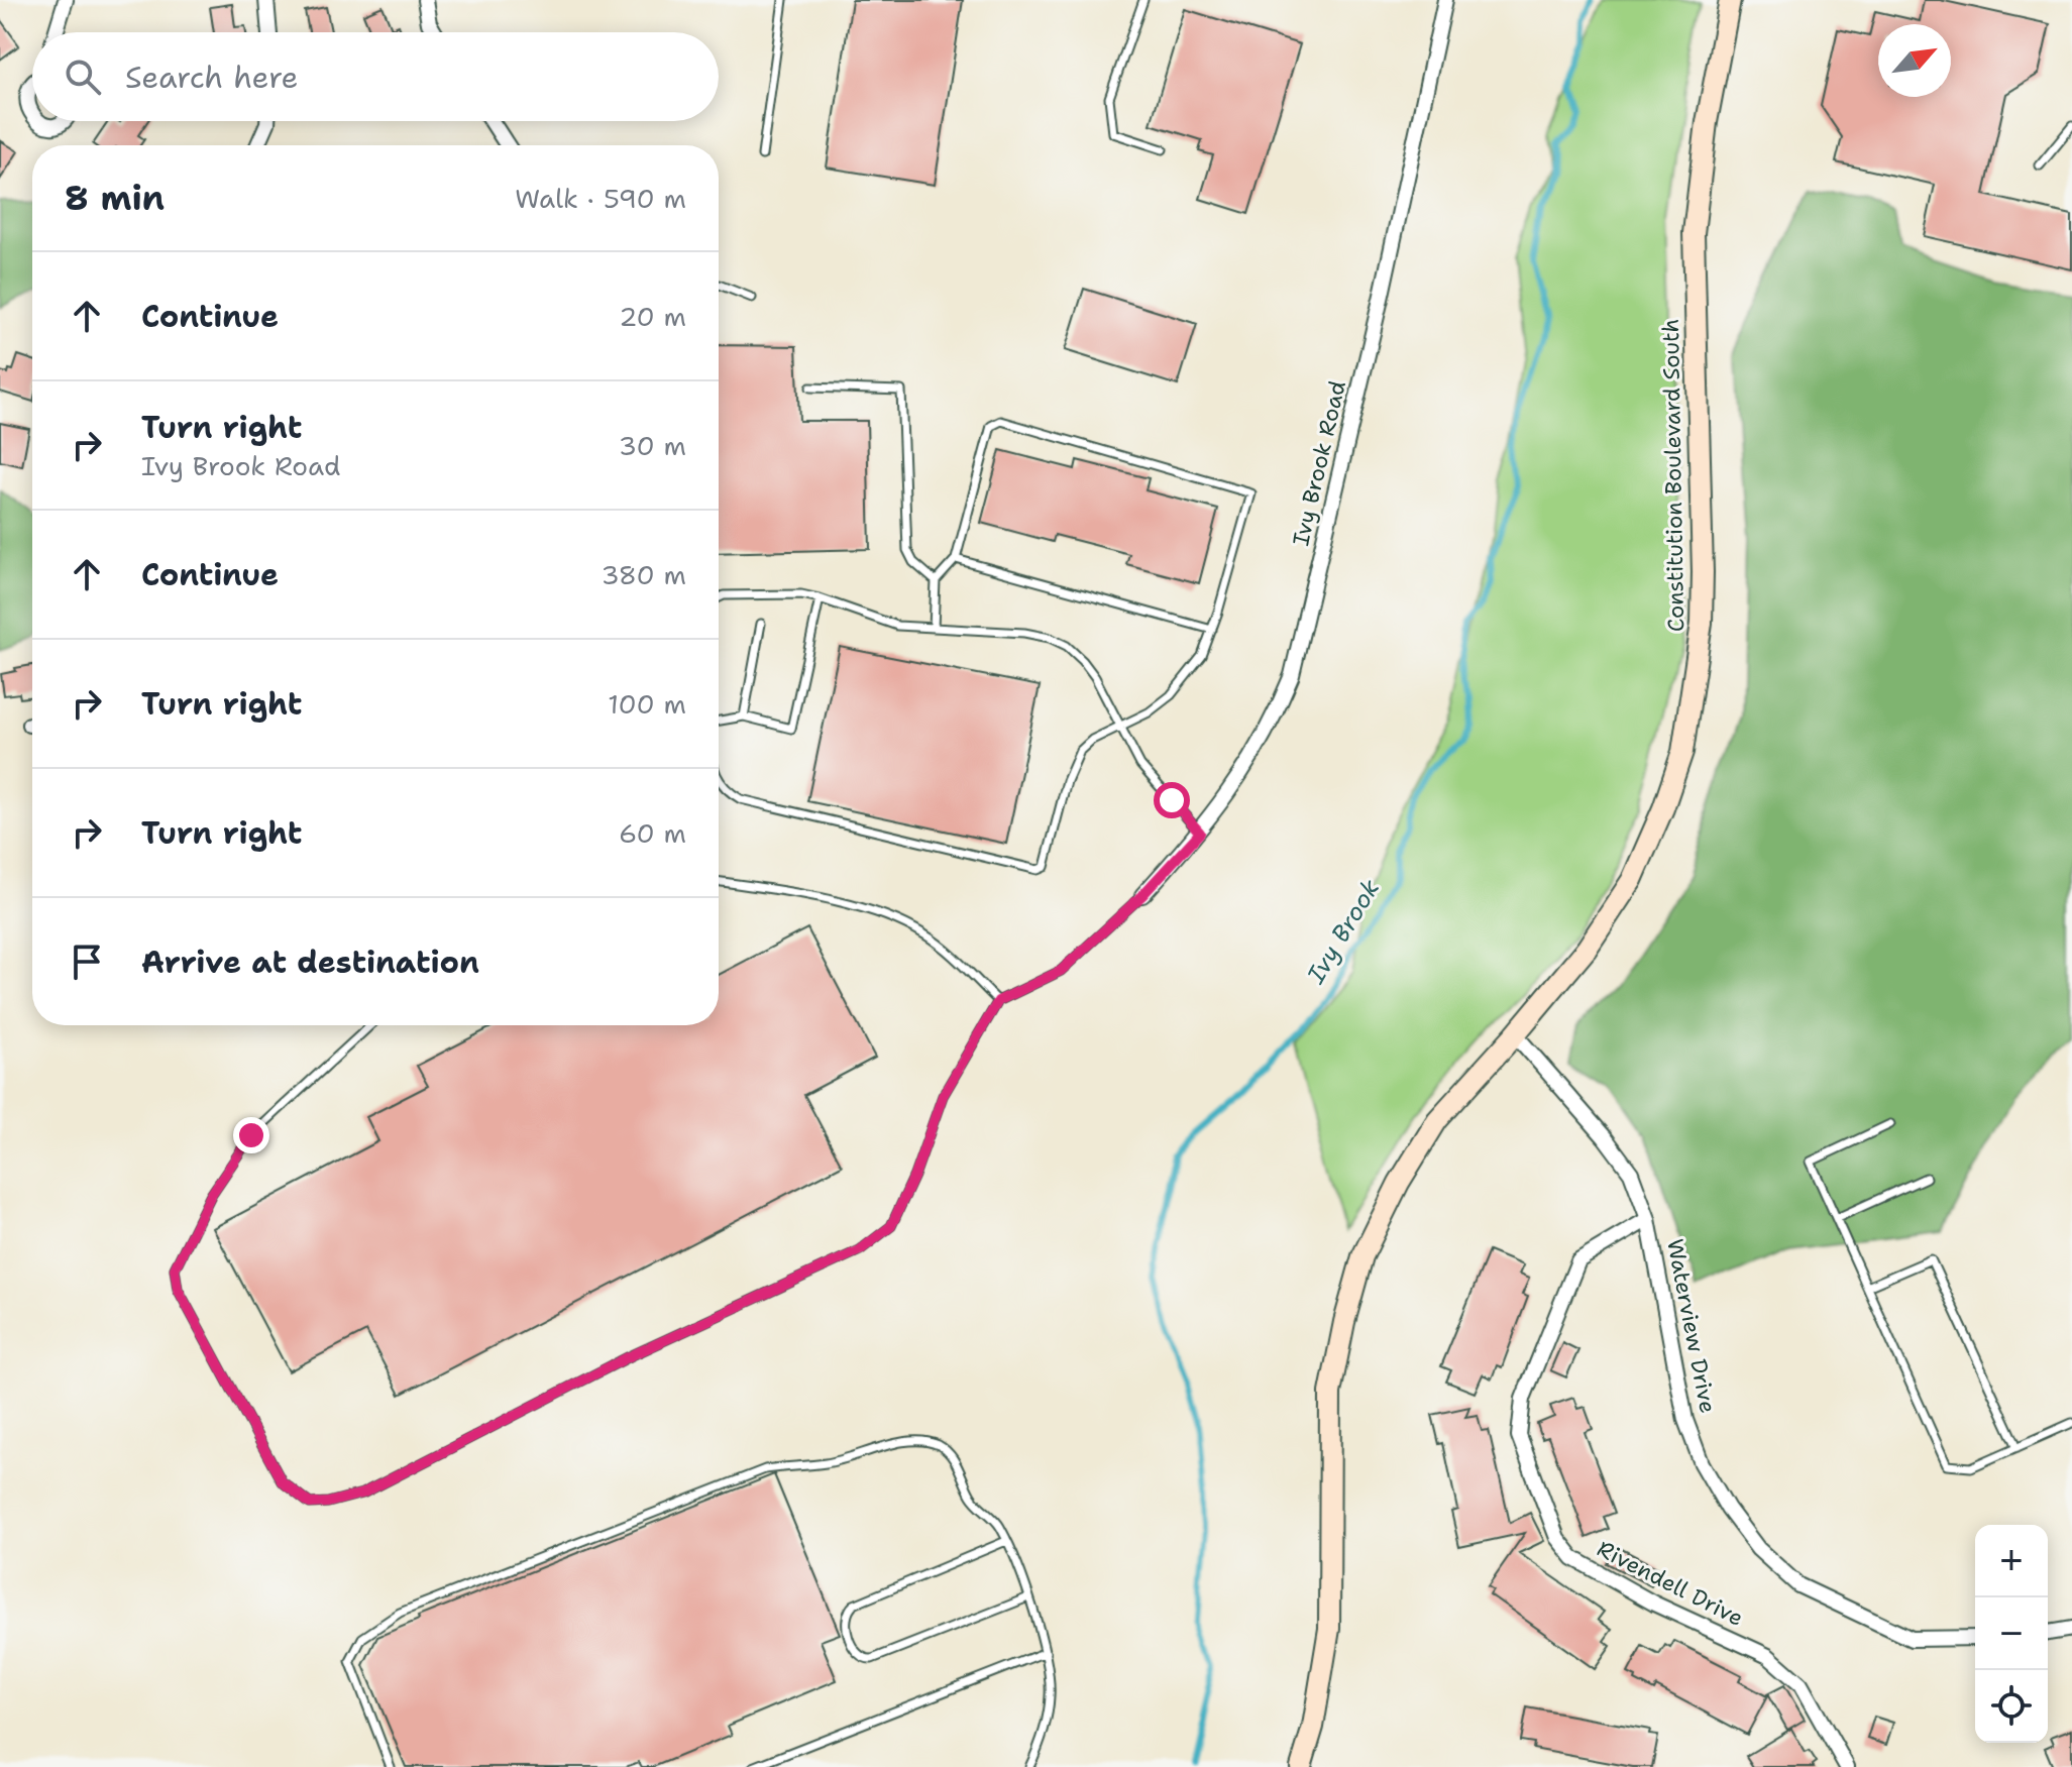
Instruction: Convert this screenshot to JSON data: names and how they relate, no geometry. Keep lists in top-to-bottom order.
{
  "streets": {
    "main road": ["Constitution Boulevard South"],
    "street": ["Ivy Brook Road", "Waterview Drive", "Rivendell Drive"]
  },
  "crossings": [
    ["Constitution Boulevard South", "Waterview Drive"],
    ["Waterview Drive", "Rivendell Drive"]
  ],
  "water": ["Ivy Brook"],
  "north": "top right",
  "page": {
    "search": "Search here",
    "heading": ["8 min", "Walk · 590 m"],
    "list": [
      ["Continue", "20 m"],
      ["Turn right", "Ivy Brook Road", "30 m"],
      ["Continue", "380 m"],
      ["Turn right", "100 m"],
      ["Turn right", "60 m"],
      "Arrive at destination"
    ],
    "map_buttons": ["+", "−"]
  }
}
